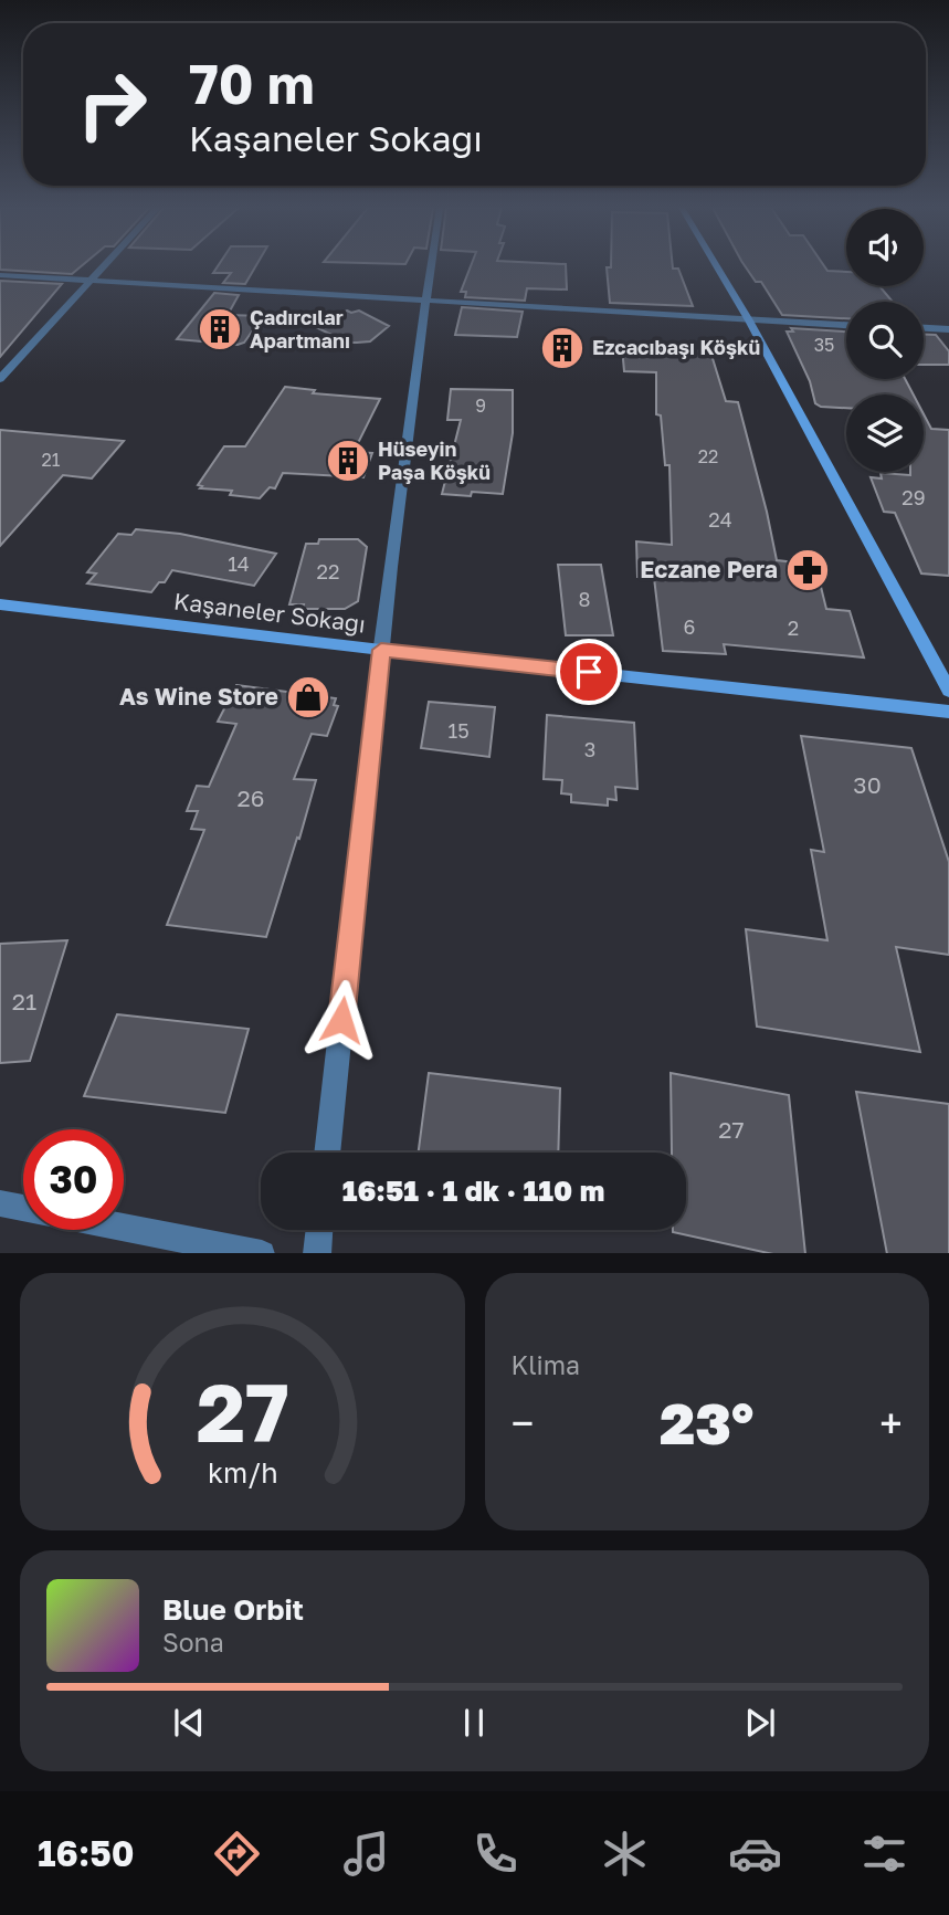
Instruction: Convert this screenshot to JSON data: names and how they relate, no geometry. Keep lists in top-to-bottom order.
{
  "streets": {
    "main road": ["Kaşaneler Sokağı"]
  },
  "places": {
    "building": ["Çadırcılar Apartmanı", "Ezcacıbaşı Köşkü", "Hüseyin Paşa Köşkü"],
    "pharmacy": ["Eczane Pera"],
    "shop": ["As Wine Store"]
  },
  "house_numbers": [
    "35",
    "9",
    "22",
    "21",
    "29",
    "24",
    "14",
    "22",
    "8",
    "6",
    "2",
    "15",
    "3",
    "30",
    "26",
    "21",
    "27"
  ],
  "page": {
    "turn": ["70 m", "Kaşaneler Sokağı"],
    "limit": "30",
    "trip": "16:51 · 1 dk · 110 m",
    "tile": "Klima",
    "heat": ["−", "23°", "+"],
    "song": ["Blue Orbit", "Sona"],
    "tabs": "16:50",
    "gauge": ["27", "km/h"]
  }
}
